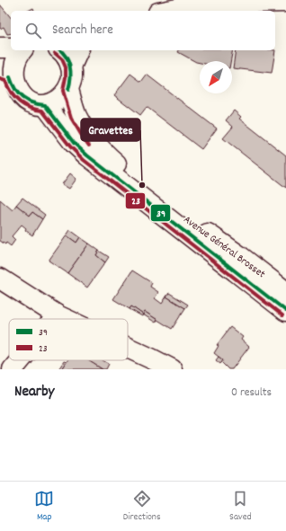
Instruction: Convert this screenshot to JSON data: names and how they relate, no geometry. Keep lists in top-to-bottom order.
{
  "streets": {
    "main road": ["Avenue Général Brosset"]
  },
  "places": ["Gravettes"],
  "lines": ["transit line 39", "transit line 23"],
  "legend": ["39", "23"],
  "north": "bottom left",
  "page": {
    "search": "Search here",
    "heading": ["Nearby", "0 results"],
    "nav": ["Map", "Directions", "Saved"]
  }
}
